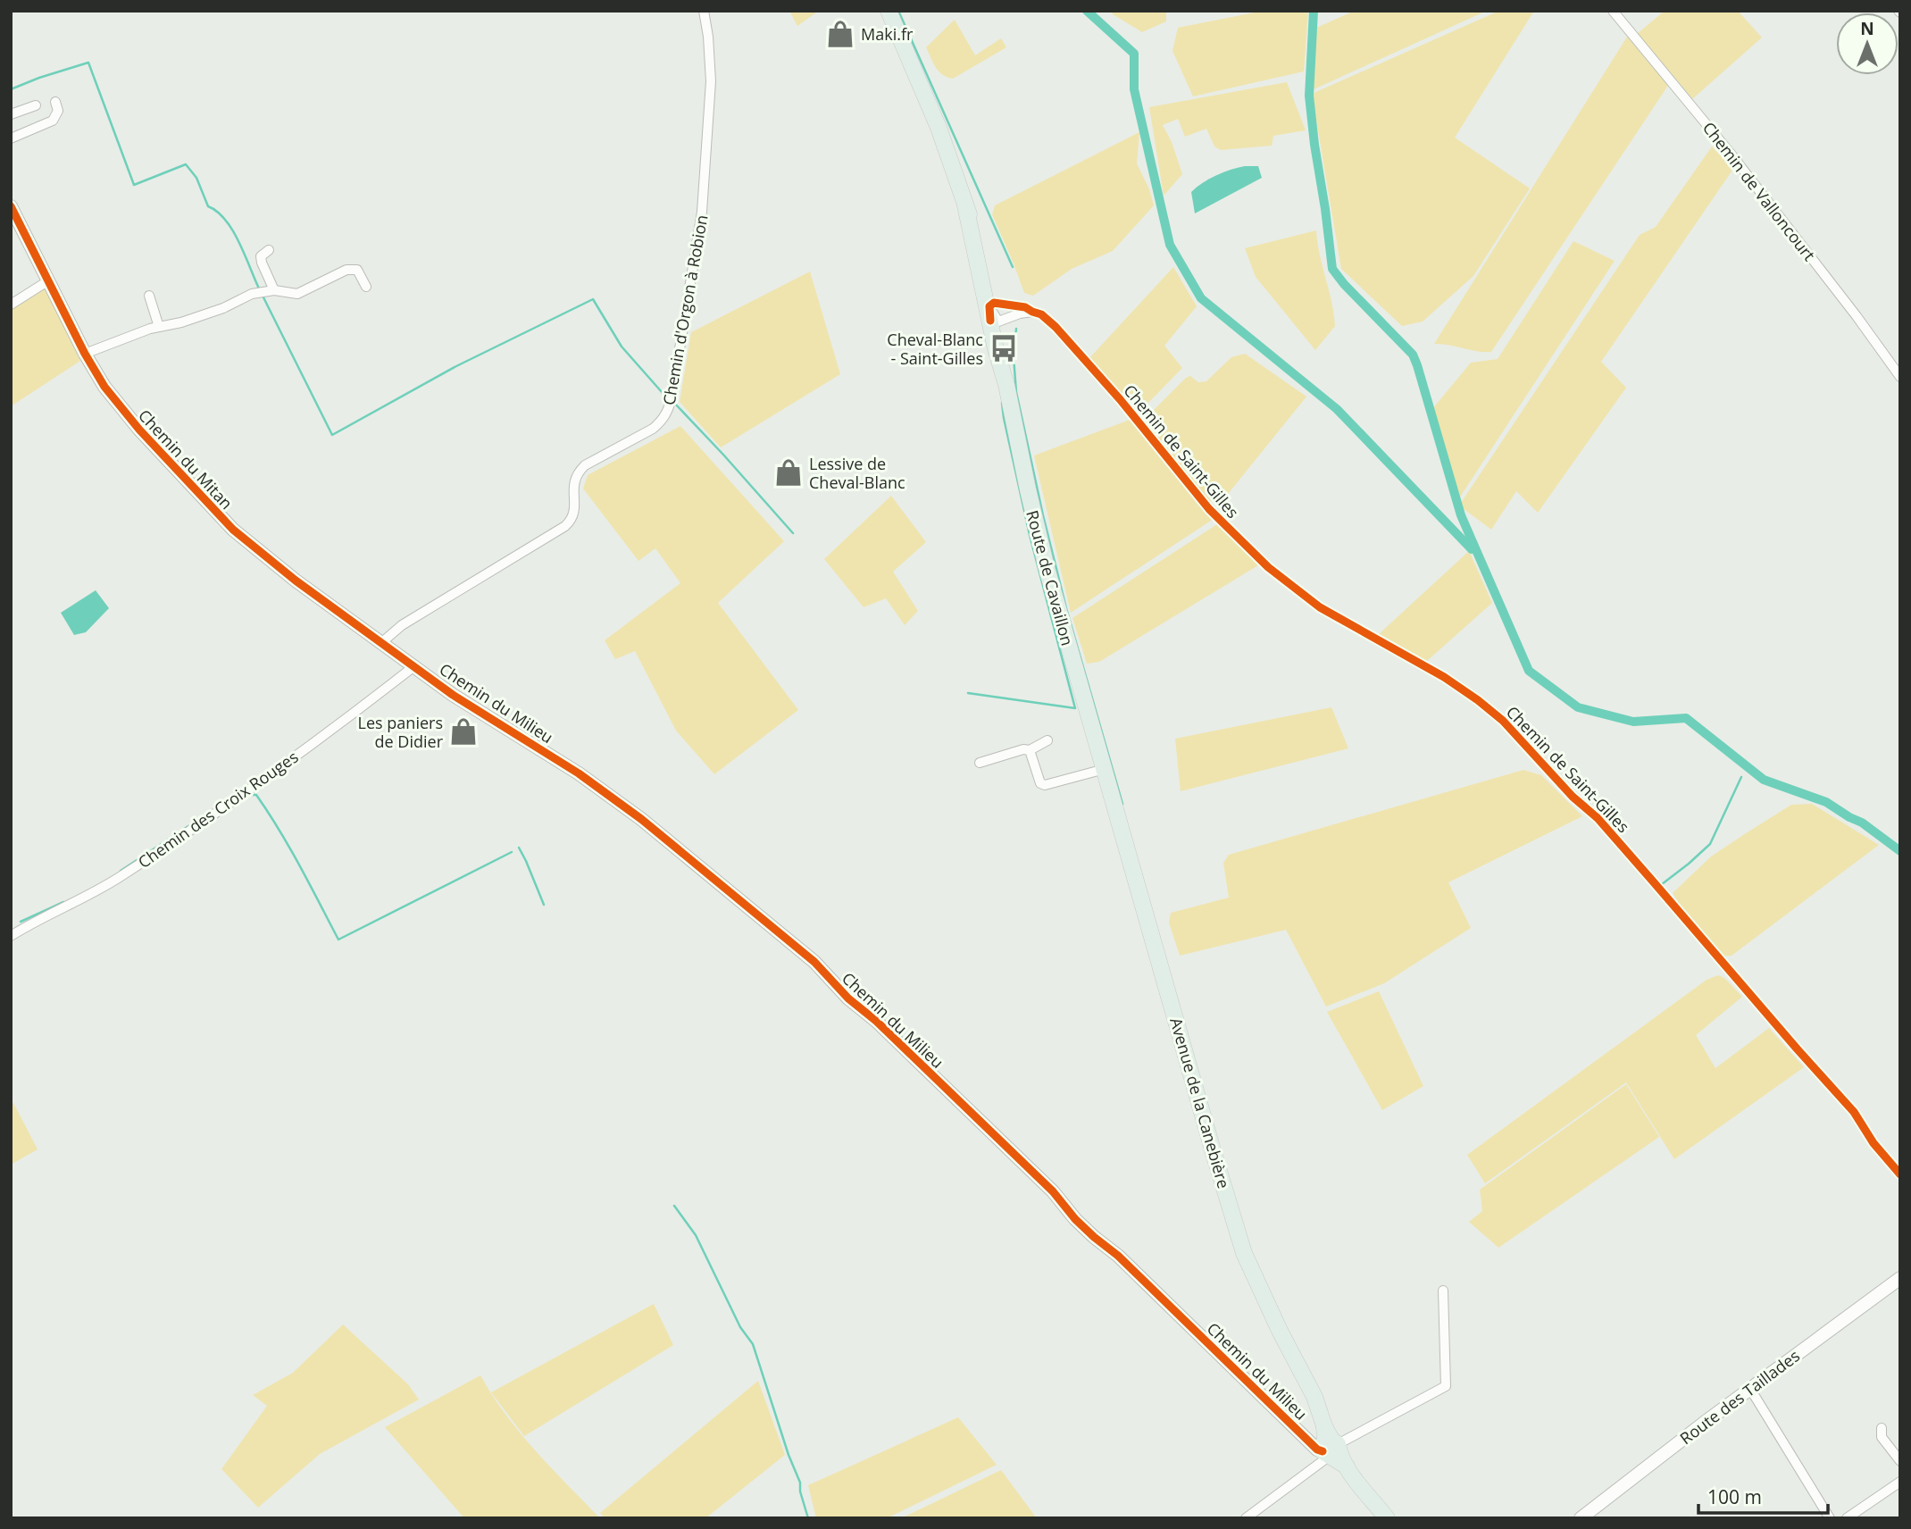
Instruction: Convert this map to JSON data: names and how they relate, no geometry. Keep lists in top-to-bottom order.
{
  "streets": {
    "main road": ["Route de Cavaillon", "Avenue de la Canebière"],
    "street": [
      "Chemin de Valloncourt",
      "Chemin d'Orgon à Robion",
      "Chemin de Saint-Gilles",
      "Chemin du Mitan",
      "Chemin du Milieu",
      "Chemin des Croix Rouges",
      "Route des Taillades"
    ]
  },
  "crossings": [
    ["Chemin d'Orgon à Robion", "Chemin du Mitan"],
    ["Chemin du Mitan", "Chemin du Milieu"],
    ["Chemin du Mitan", "Chemin des Croix Rouges"],
    ["Route de Cavaillon", "Avenue de la Canebière"],
    ["Chemin du Milieu", "Chemin des Croix Rouges"],
    ["Chemin du Milieu", "Avenue de la Canebière"]
  ],
  "places": {
    "shop": ["Maki.fr", "Lessive de Cheval-Blanc", "Les paniers de Didier"],
    "bus stop": ["Cheval-Blanc - Saint-Gilles"]
  },
  "scale_bar": "100 m",
  "north": "top"
}
